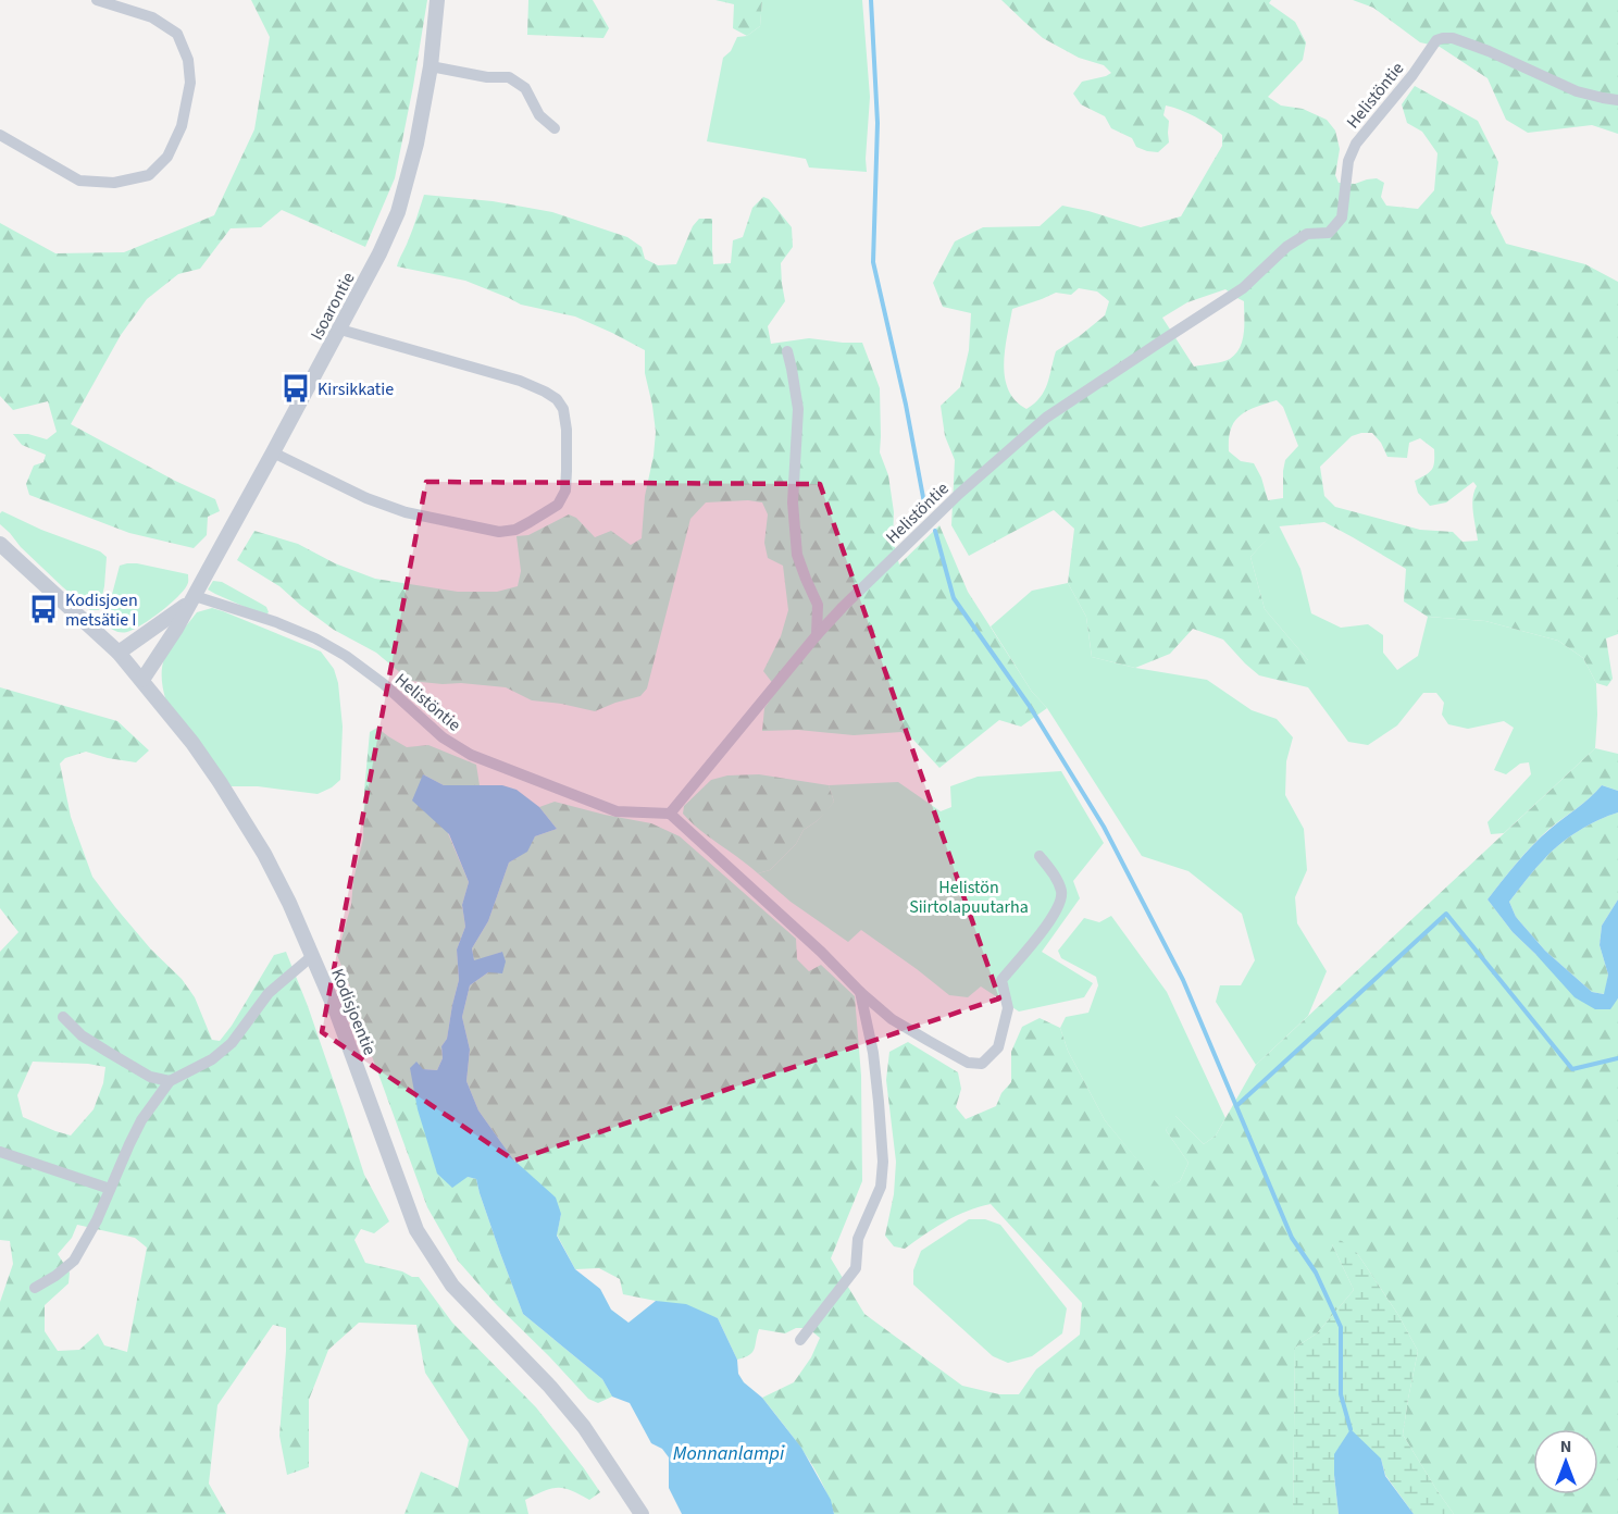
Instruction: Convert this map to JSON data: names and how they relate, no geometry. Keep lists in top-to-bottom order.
{
  "streets": {
    "street": ["Helistöntie", "Isoarontie", "Kodisjoentie"]
  },
  "crossings": [
    ["Helistöntie", "Isoarontie"],
    ["Isoarontie", "Kodisjoentie"]
  ],
  "water": ["Monnanlampi"],
  "parks": ["Helistön Siirtolapuutarha"],
  "places": {
    "bus stop": ["Kirsikkatie", "Kodisjoen metsätie I"]
  },
  "north": "top"
}
